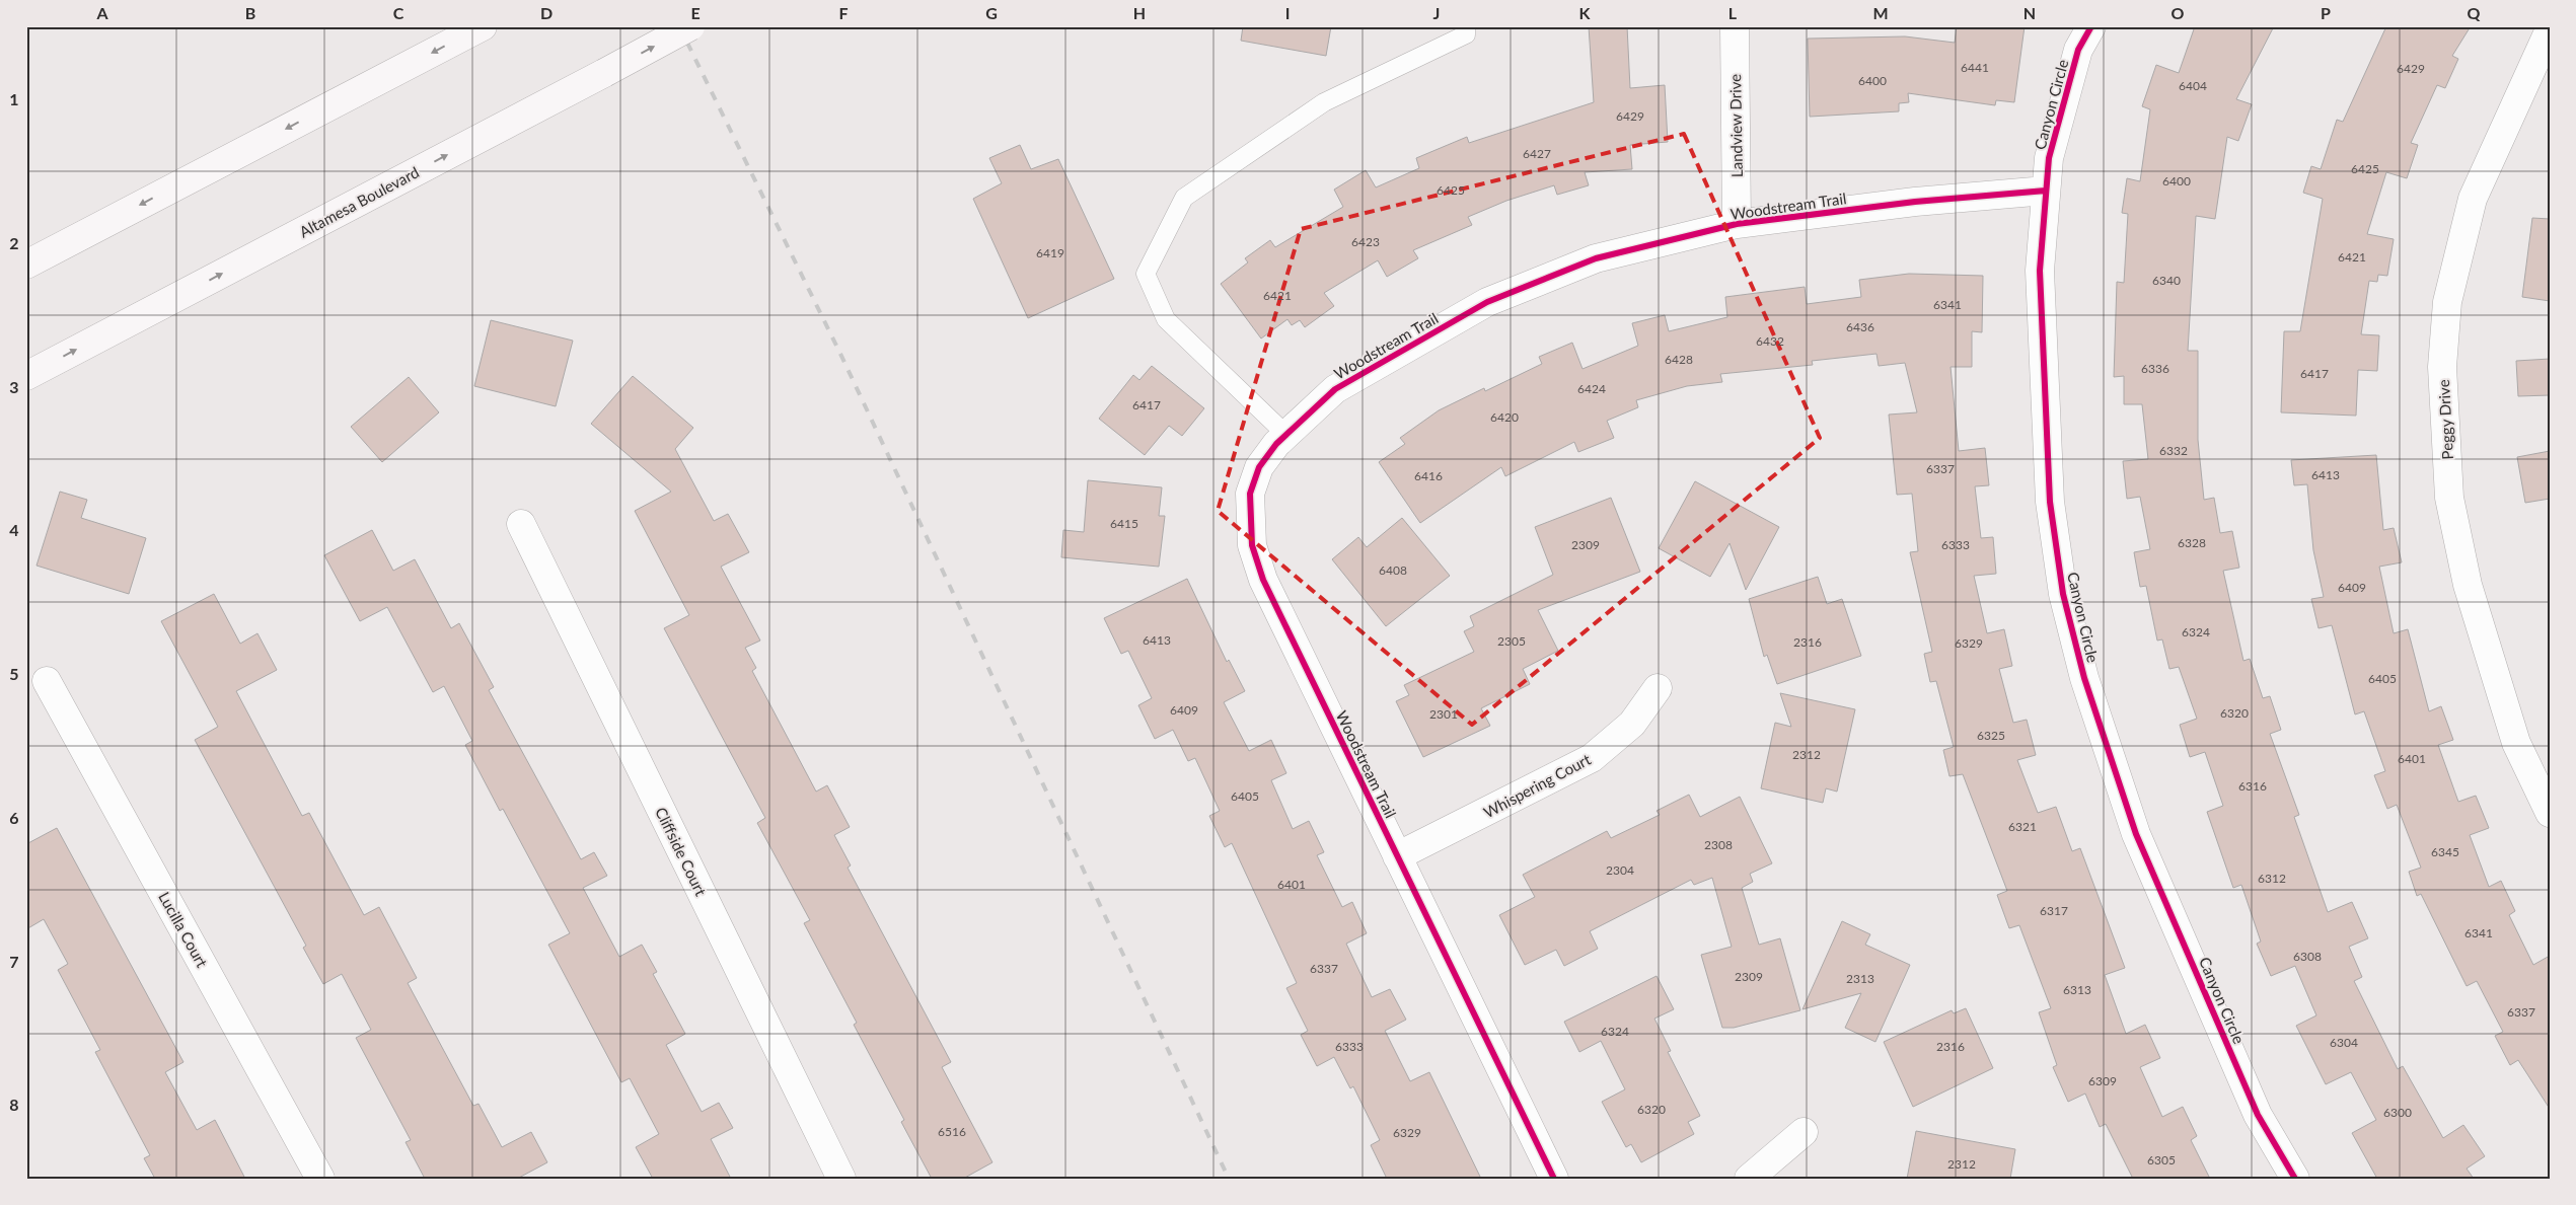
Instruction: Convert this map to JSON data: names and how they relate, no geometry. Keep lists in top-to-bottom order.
{
  "streets": {
    "main road": ["Altamesa Boulevard"],
    "street": [
      "Canyon Circle",
      "Landview Drive",
      "Woodstream Trail",
      "Peggy Drive",
      "Whispering Court",
      "Cliffside Court",
      "Lucilla Court"
    ]
  },
  "crossings": [
    ["Canyon Circle", "Woodstream Trail"],
    ["Landview Drive", "Woodstream Trail"],
    ["Woodstream Trail", "Whispering Court"]
  ],
  "house_numbers": [
    "6441",
    "6429",
    "6400",
    "6404",
    "6429",
    "6427",
    "6425",
    "6400",
    "6425",
    "6423",
    "6419",
    "6421",
    "6340",
    "6421",
    "6341",
    "6436",
    "6432",
    "6428",
    "6336",
    "6417",
    "6424",
    "6417",
    "6420",
    "6332",
    "6337",
    "6413",
    "6416",
    "6415",
    "6328",
    "2309",
    "6333",
    "6408",
    "6409",
    "6324",
    "6413",
    "2305",
    "2316",
    "6329",
    "6405",
    "6409",
    "6320",
    "2301",
    "6325",
    "2312",
    "6401",
    "6316",
    "6405",
    "6321",
    "2308",
    "6345",
    "2304",
    "6312",
    "6401",
    "6317",
    "6341",
    "6308",
    "6337",
    "2309",
    "2313",
    "6313",
    "6337",
    "6324",
    "6304",
    "6333",
    "2316",
    "6309",
    "6320",
    "6300",
    "6516",
    "6329",
    "6305",
    "2312"
  ],
  "grid": {
    "columns": [
      "A",
      "B",
      "C",
      "D",
      "E",
      "F",
      "G",
      "H",
      "I",
      "J",
      "K",
      "L",
      "M",
      "N",
      "O",
      "P",
      "Q"
    ],
    "rows": [
      "1",
      "2",
      "3",
      "4",
      "5",
      "6",
      "7",
      "8"
    ]
  }
}
